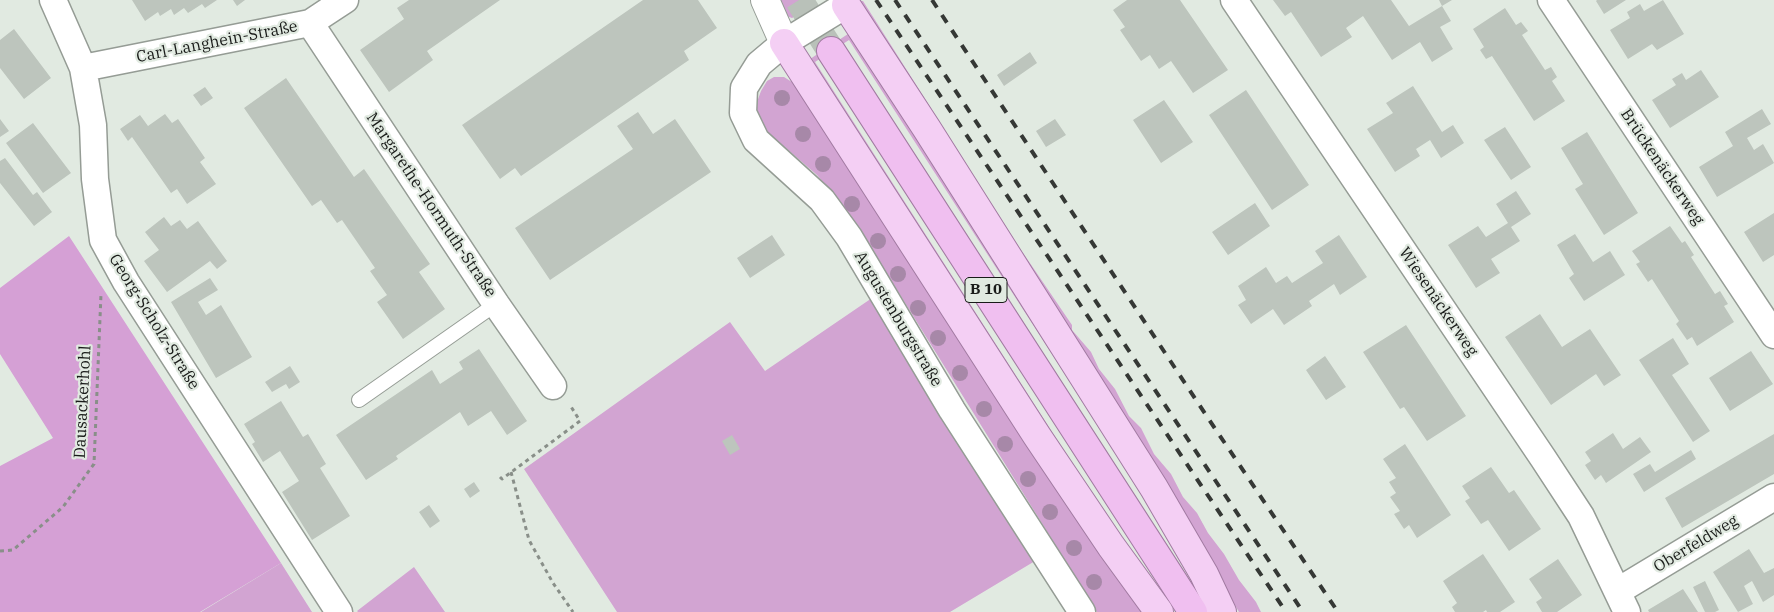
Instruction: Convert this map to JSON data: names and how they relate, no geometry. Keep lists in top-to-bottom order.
{
  "streets": {
    "highway": ["B 10"],
    "street": [
      "Carl-Langhein-Straße",
      "Brückenäckerweg",
      "Margarethe-Hormuth-Straße",
      "Wiesenäckerweg",
      "Augustenburgstraße",
      "Georg-Scholz-Straße",
      "Oberfeldweg"
    ],
    "path": ["Dausackerhohl"]
  },
  "crossings": [
    ["Carl-Langhein-Straße", "Margarethe-Hormuth-Straße"],
    ["Carl-Langhein-Straße", "Georg-Scholz-Straße"],
    ["Wiesenäckerweg", "Oberfeldweg"]
  ]
}
